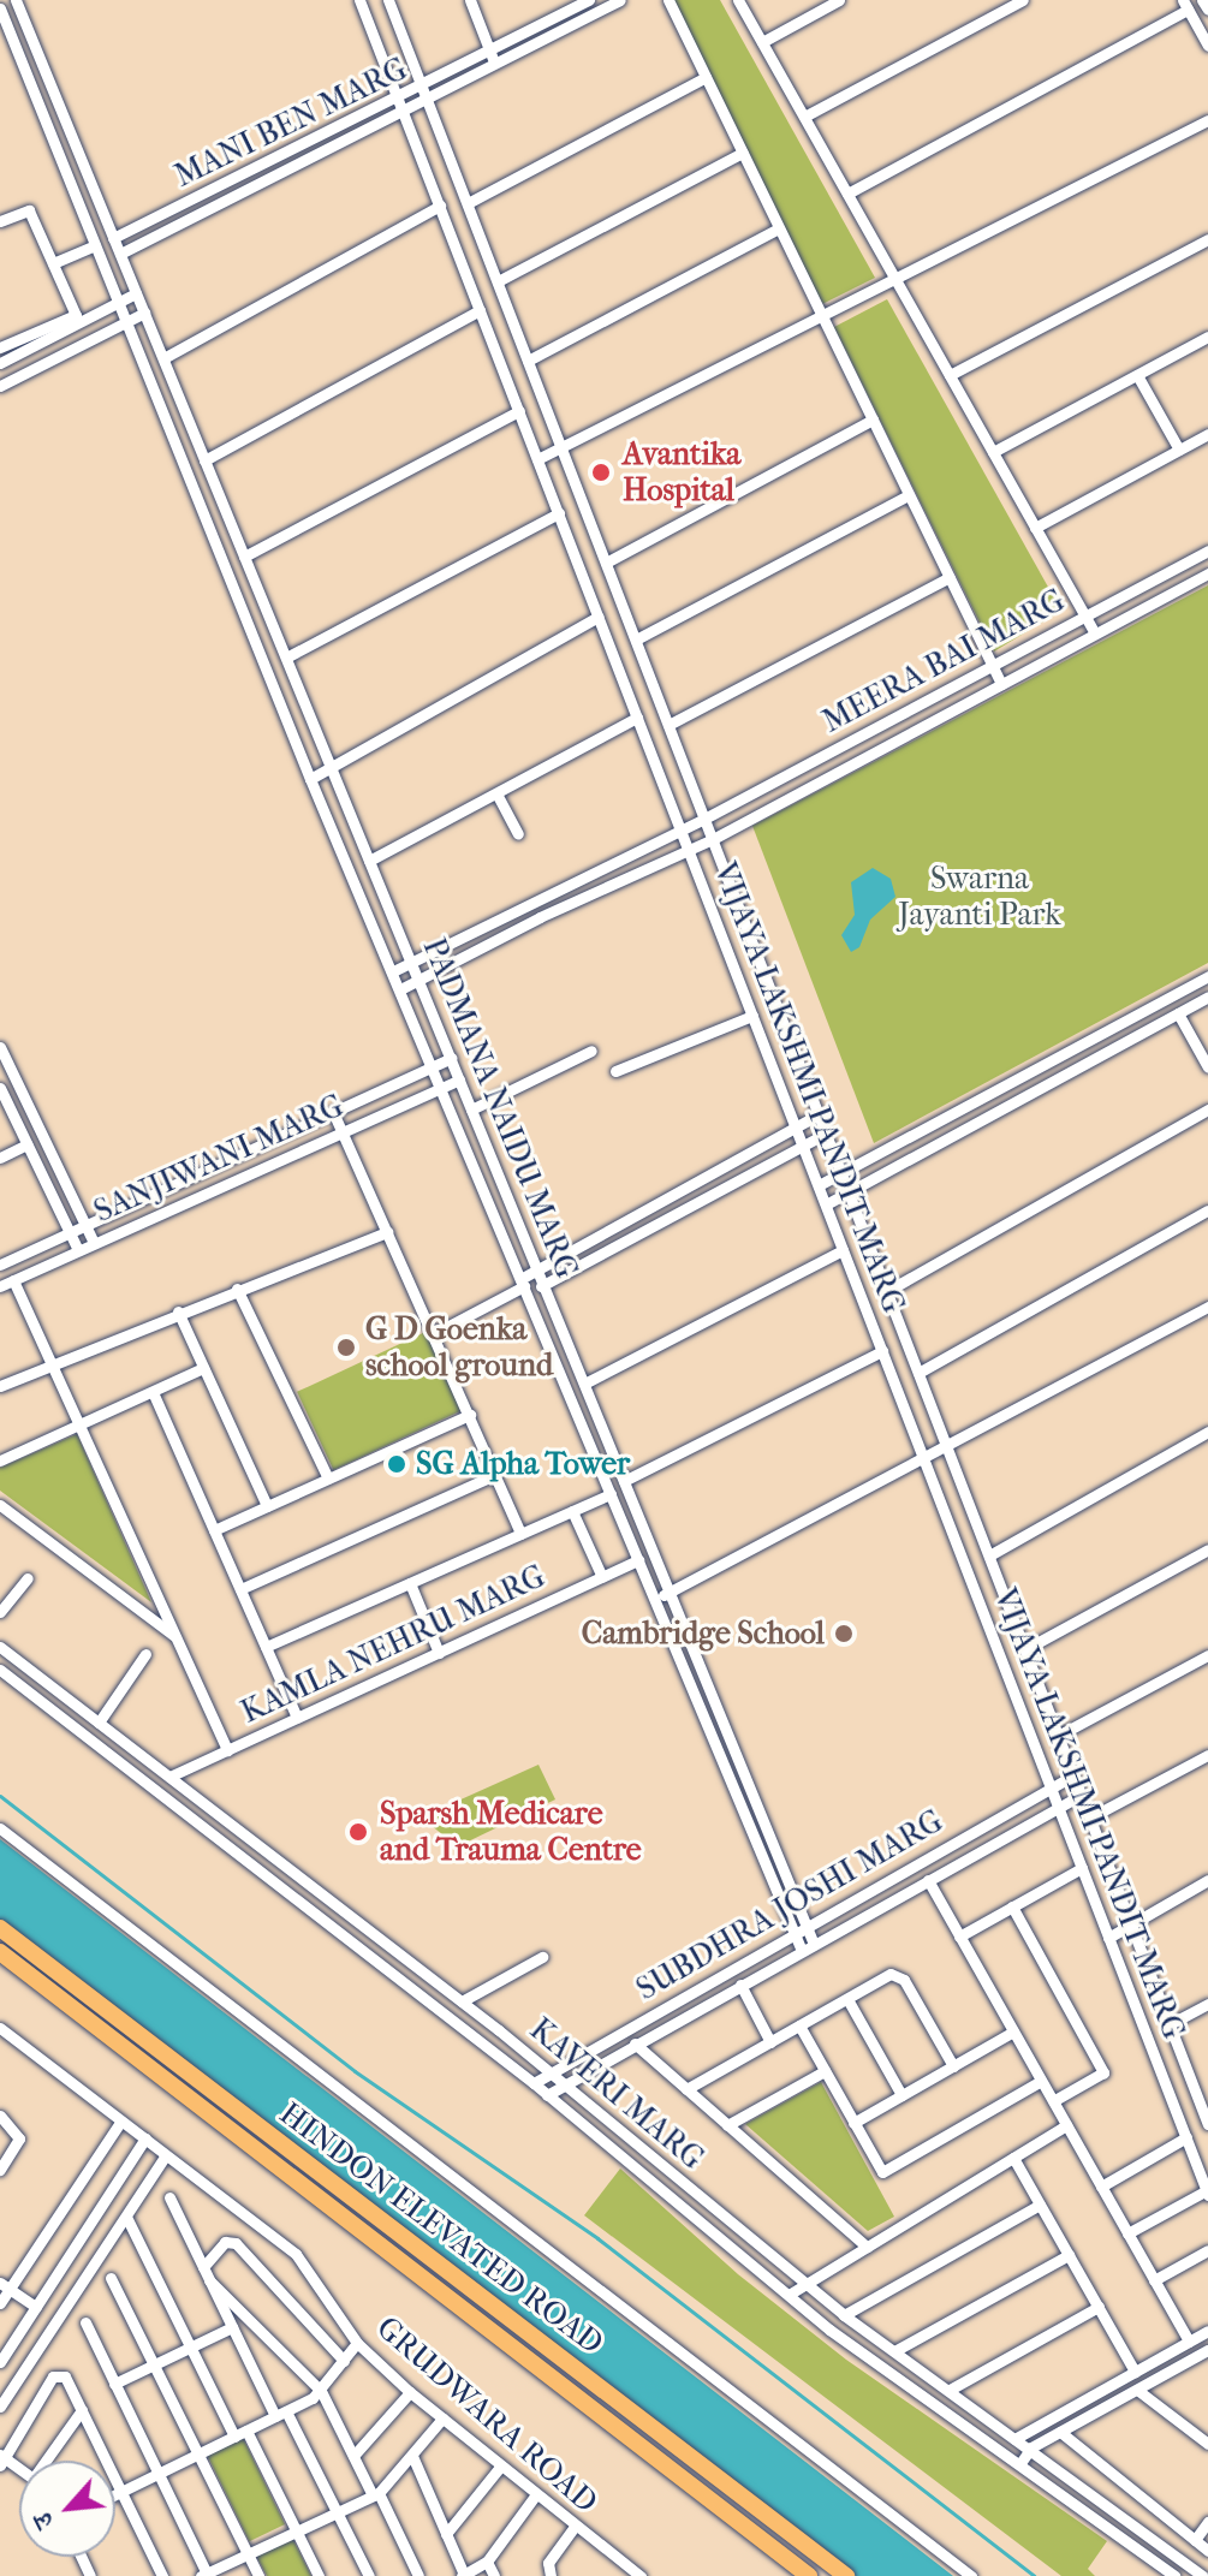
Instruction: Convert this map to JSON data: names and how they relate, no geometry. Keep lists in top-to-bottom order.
{
  "streets": {
    "highway": ["HINDON ELEVATED ROAD"],
    "street": [
      "MANI BEN MARG",
      "MEERA BAI MARG",
      "VIJAYA LAKSHMI PANDIT MARG",
      "PADMANA NAIDU MARG",
      "SANJIWANI MARG",
      "KAMLA NEHRU MARG",
      "SUBDHRA JOSHI MARG",
      "KAVERI MARG",
      "GRUDWARA ROAD"
    ]
  },
  "crossings": [
    ["MANI BEN MARG", "VIJAYA LAKSHMI PANDIT MARG"],
    ["MANI BEN MARG", "PADMANA NAIDU MARG"],
    ["MEERA BAI MARG", "VIJAYA LAKSHMI PANDIT MARG"],
    ["MEERA BAI MARG", "PADMANA NAIDU MARG"],
    ["VIJAYA LAKSHMI PANDIT MARG", "SUBDHRA JOSHI MARG"],
    ["PADMANA NAIDU MARG", "SANJIWANI MARG"],
    ["PADMANA NAIDU MARG", "KAMLA NEHRU MARG"],
    ["PADMANA NAIDU MARG", "SUBDHRA JOSHI MARG"],
    ["KAMLA NEHRU MARG", "KAVERI MARG"],
    ["SUBDHRA JOSHI MARG", "KAVERI MARG"]
  ],
  "parks": ["Swarna Jayanti Park"],
  "places": [
    "Avantika Hospital",
    "G D Goenka school ground",
    "SG Alpha Tower",
    "Cambridge School",
    "Sparsh Medicare and Trauma Centre"
  ],
  "north": "bottom left"
}
